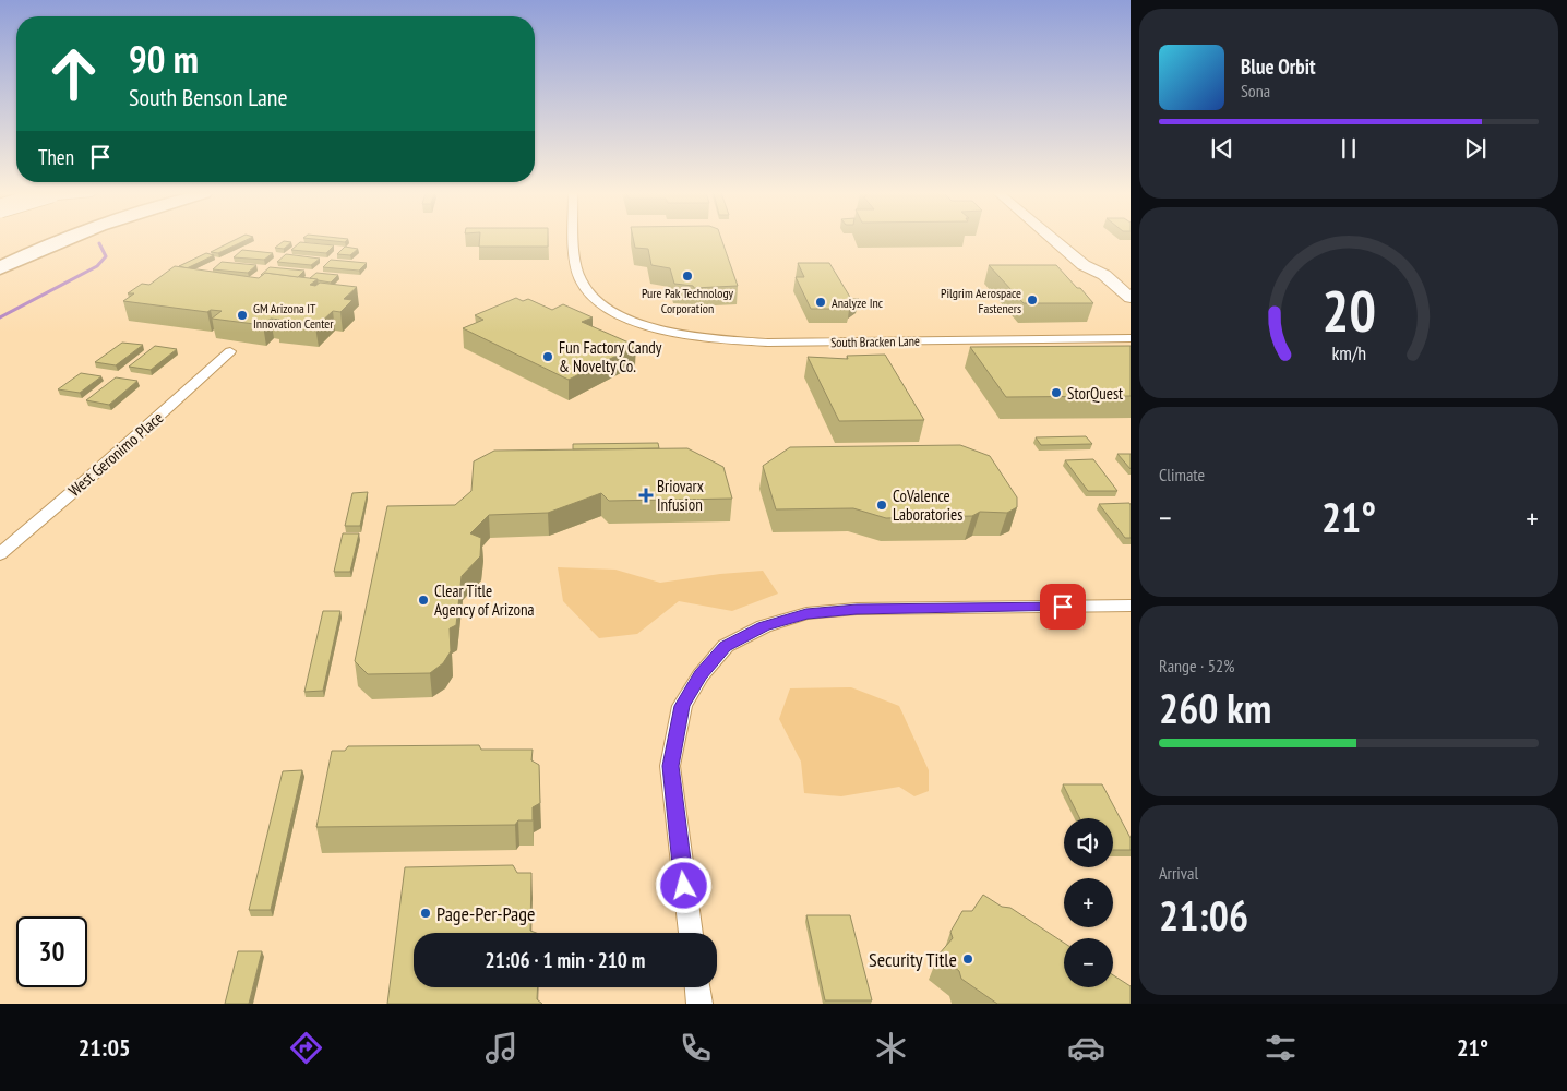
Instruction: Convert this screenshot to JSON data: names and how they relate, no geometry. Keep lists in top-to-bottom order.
{
  "streets": {
    "street": ["South Bracken Lane", "West Geronimo Place"]
  },
  "places": {
    "other": [
      "Pure Pak Technology Corporation",
      "Pilgrim Aerospace Fasteners",
      "Analyze Inc",
      "GM Arizona IT Innovation Center",
      "Fun Factory Candy & Novelty Co.",
      "StorQuest",
      "CoValence Laboratories",
      "Clear Title Agency of Arizona",
      "Page-Per-Page",
      "Security Title"
    ],
    "health": ["Briovarx Infusion"]
  },
  "page": {
    "turn": ["90 m", "South Benson Lane"],
    "song": ["Blue Orbit", "Sona"],
    "then": "Then",
    "tile": [
      "Climate",
      ["Range · 52%", "260 km"],
      ["Arrival", "21:06"]
    ],
    "heat": ["−", "21°", "+"],
    "map_buttons": ["+", "−"],
    "limit": "30",
    "trip": "21:06 · 1 min · 210 m",
    "tabs": ["21:05", "21°"],
    "gauge": ["20", "km/h"]
  }
}
